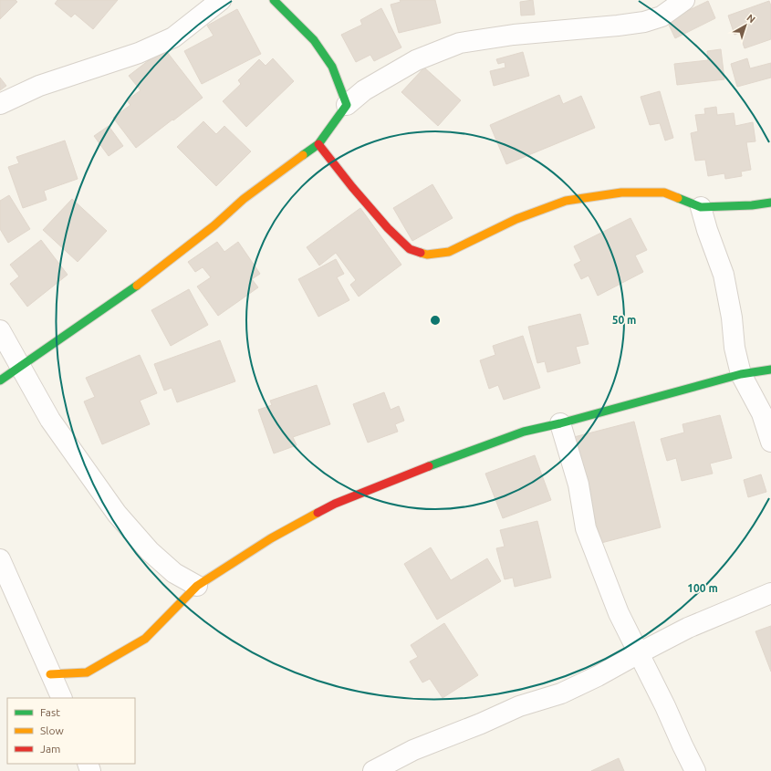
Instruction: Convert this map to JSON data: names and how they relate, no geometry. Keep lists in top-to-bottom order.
{
  "legend": ["Fast", "Slow", "Jam"],
  "north": "top right",
  "rings": ["50 m", "100 m"]
}
